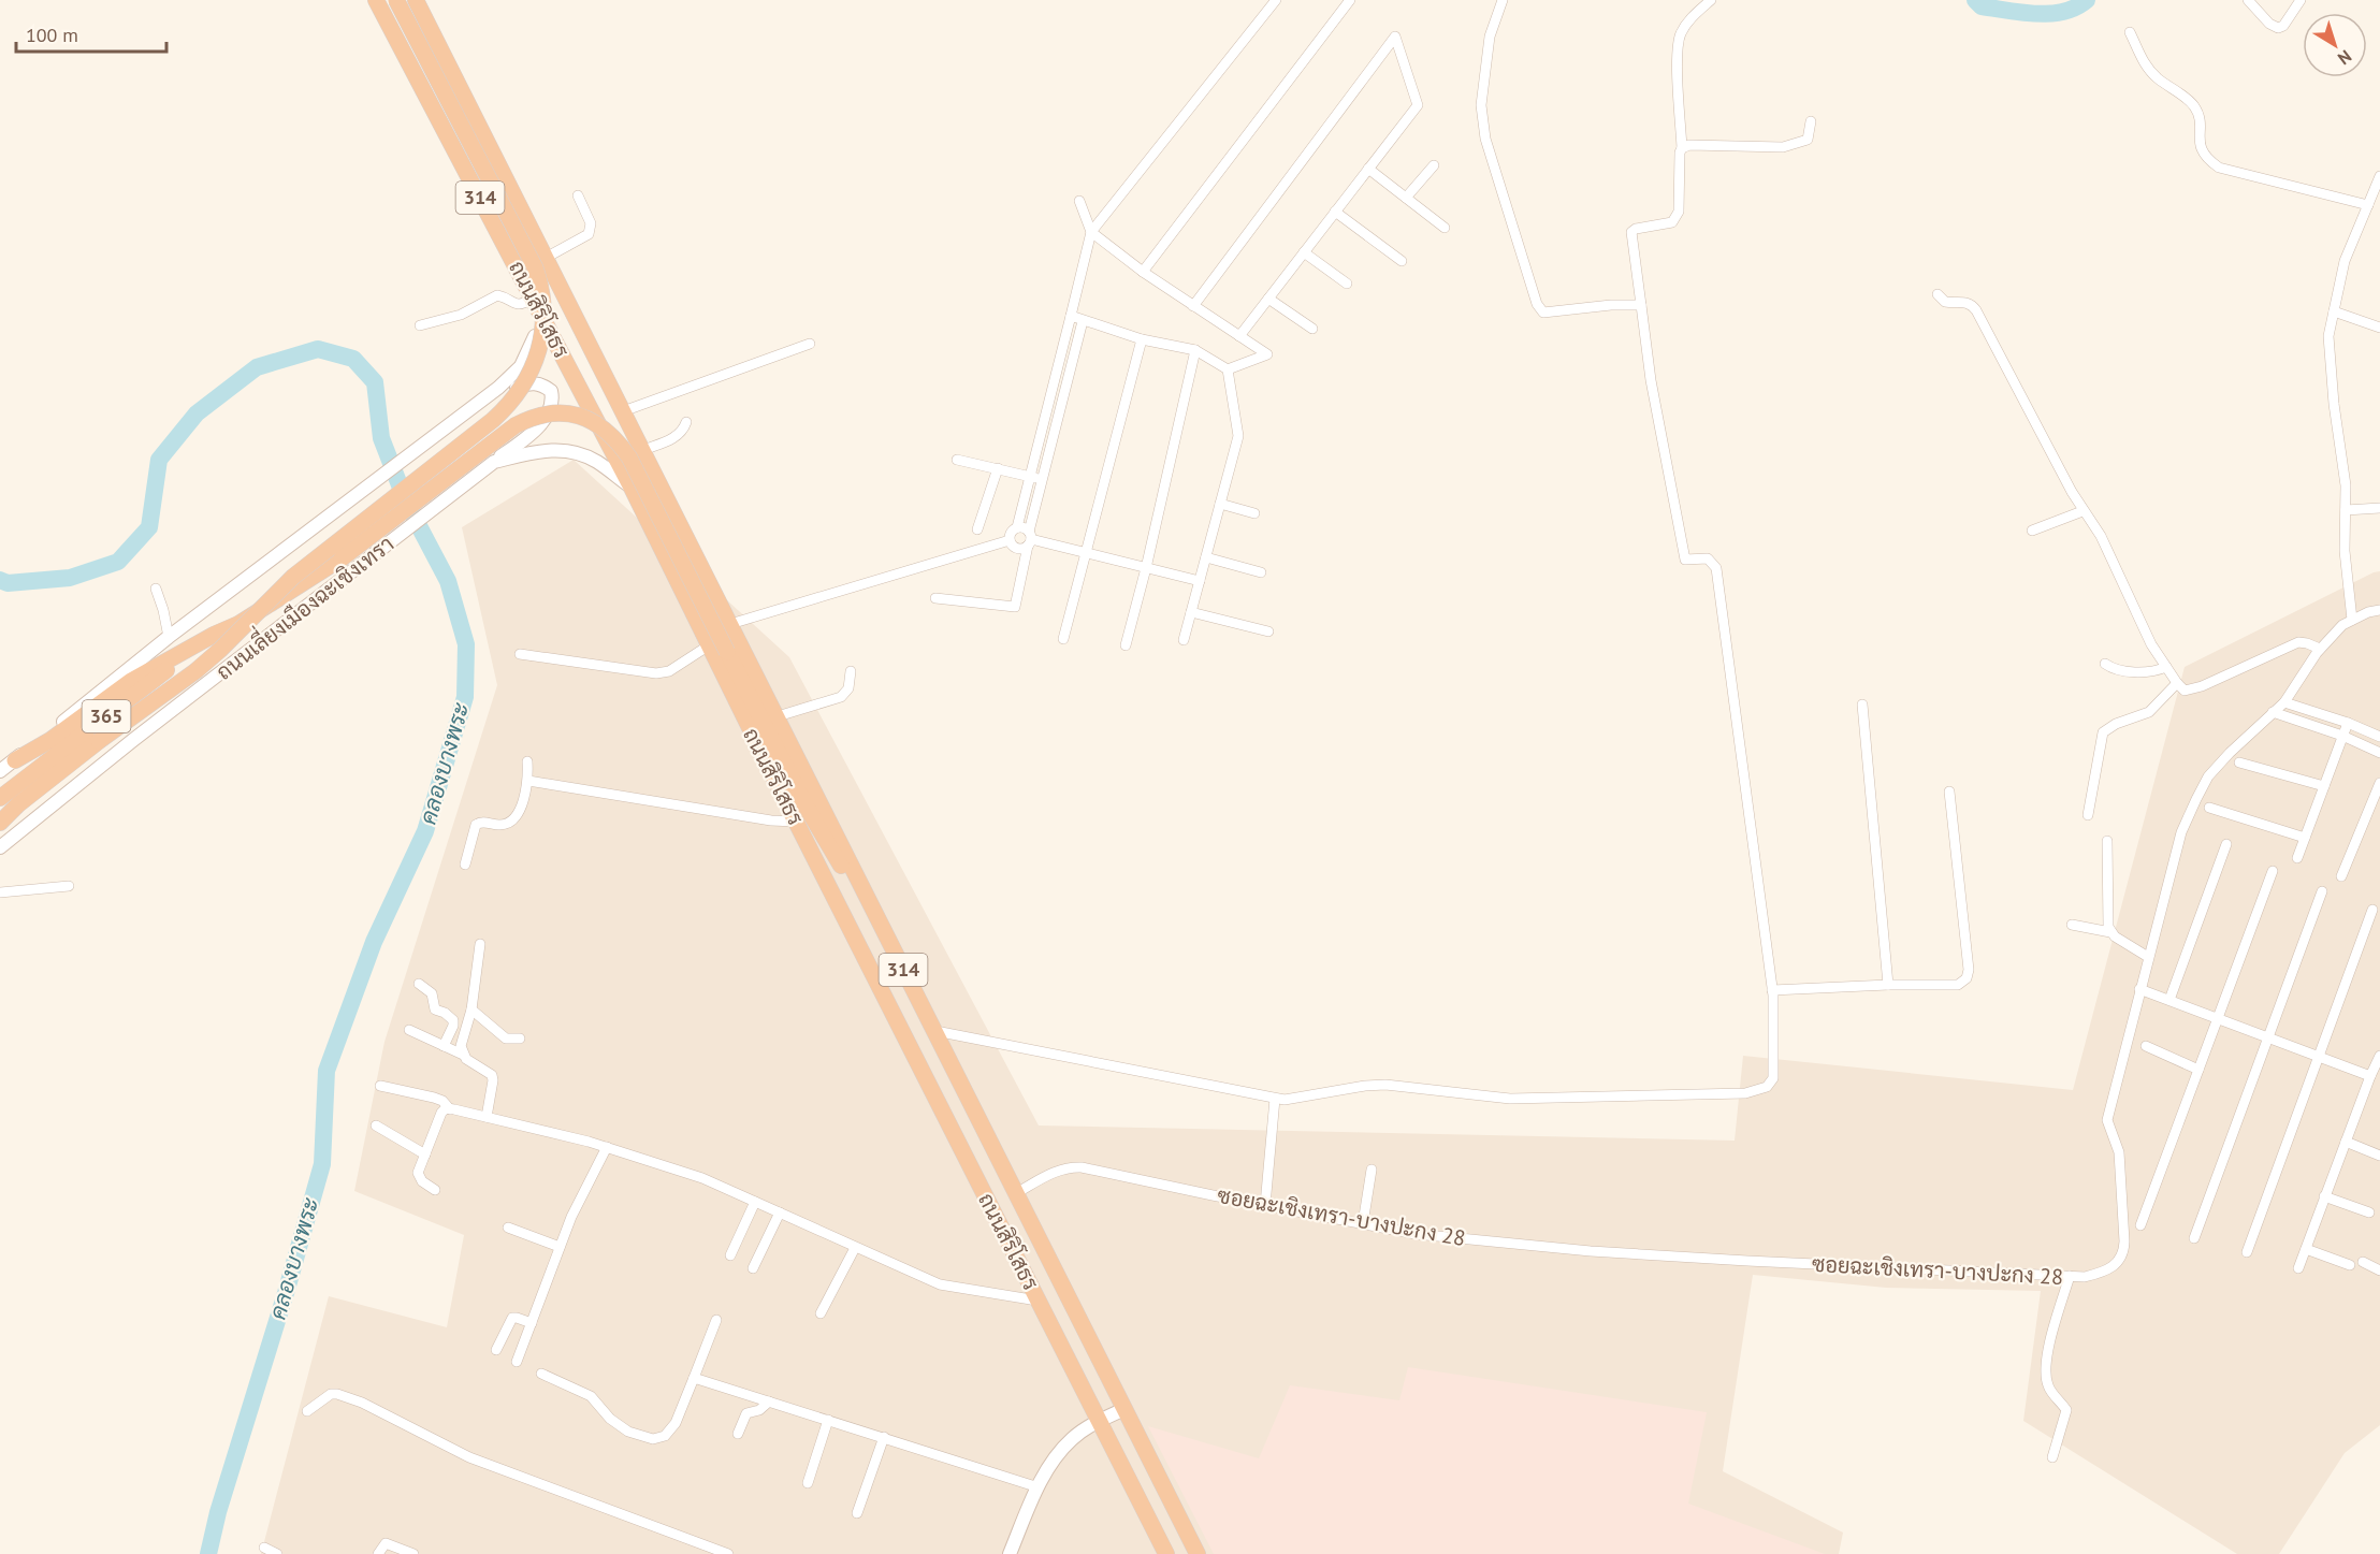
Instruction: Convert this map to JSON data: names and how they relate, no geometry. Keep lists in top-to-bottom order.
{
  "streets": {
    "highway": [
      "314",
      "ถนนสิริโสธร",
      "ถนนเลี่ยงเมืองฉะเชิงเทรา",
      "365"
    ],
    "street": ["ซอยฉะเชิงเทรา-บางปะกง 28"]
  },
  "crossings": [
    ["ถนนสิริโสธร", "ถนนเลี่ยงเมืองฉะเชิงเทรา"],
    ["ถนนสิริโสธร", "365"],
    ["ถนนสิริโสธร", "ซอยฉะเชิงเทรา-บางปะกง 28"]
  ],
  "water": ["คลองบางพระ"],
  "scale_bar": "100 m",
  "north": "bottom right"
}
